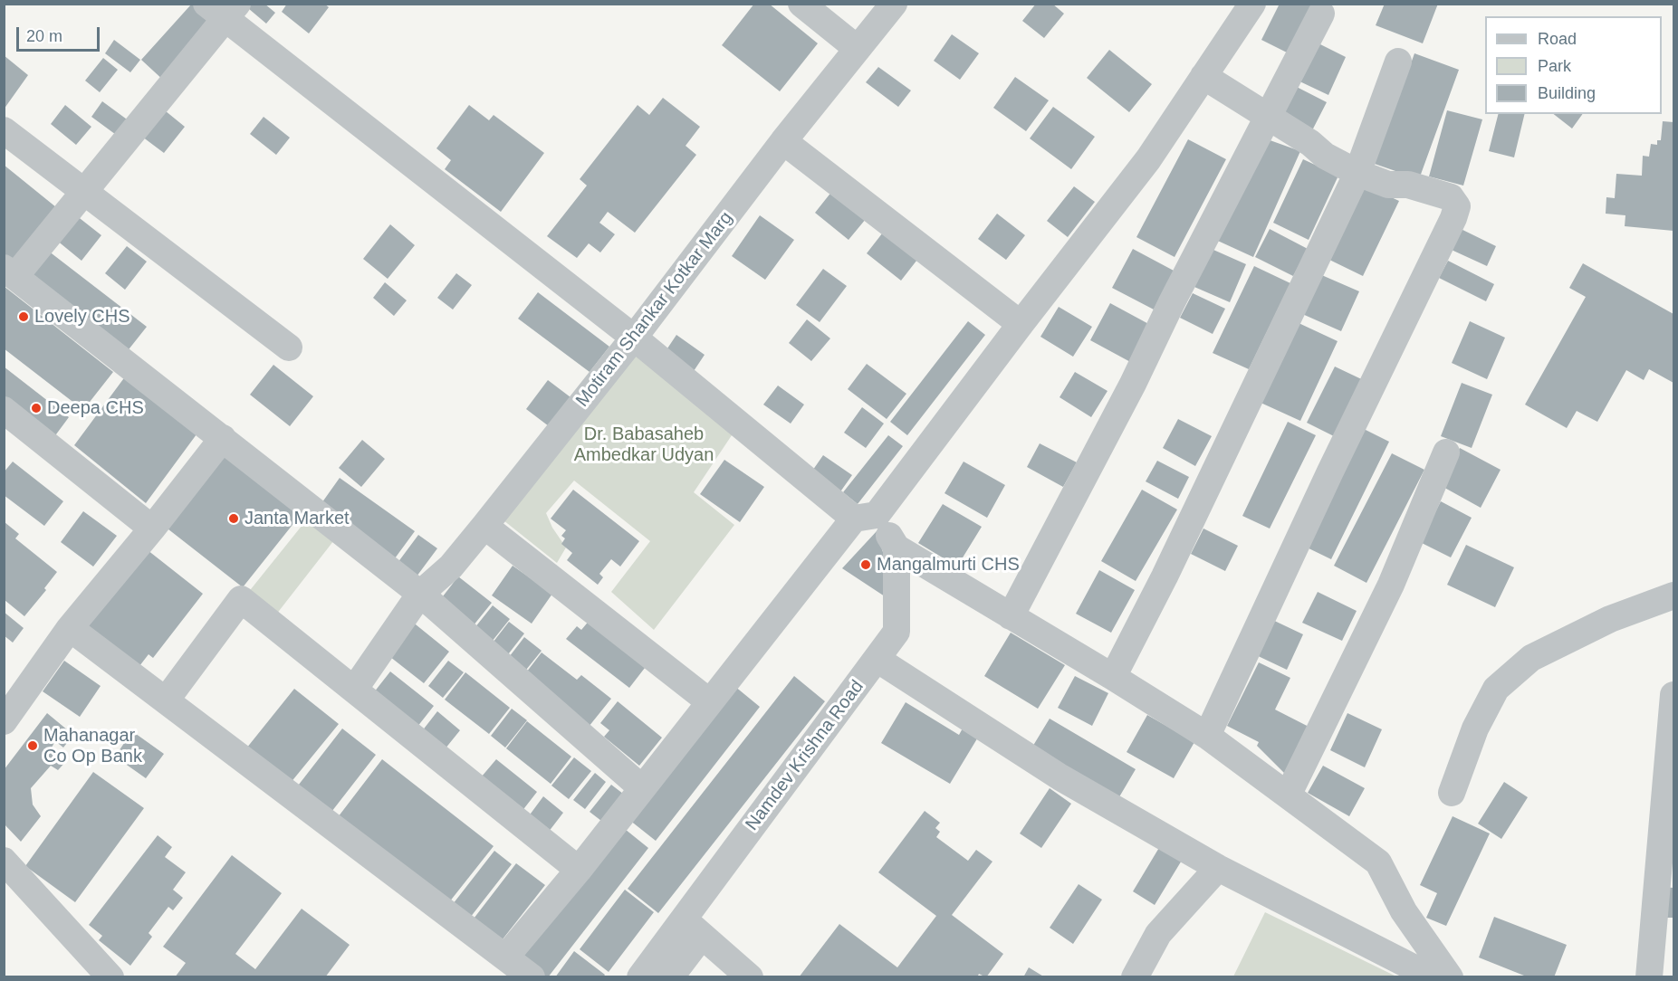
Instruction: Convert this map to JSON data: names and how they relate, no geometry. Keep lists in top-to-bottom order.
{
  "streets": {
    "street": ["Motiram Shankar Kotkar Marg", "Namdev Krishna Road"]
  },
  "parks": ["Dr. Babasaheb Ambedkar Udyan"],
  "places": [
    "Lovely CHS",
    "Deepa CHS",
    "Janta Market",
    "Mangalmurti CHS",
    "Mahanagar Co Op Bank"
  ],
  "legend": ["Road", "Park", "Building"],
  "scale_bar": "20 m"
}
